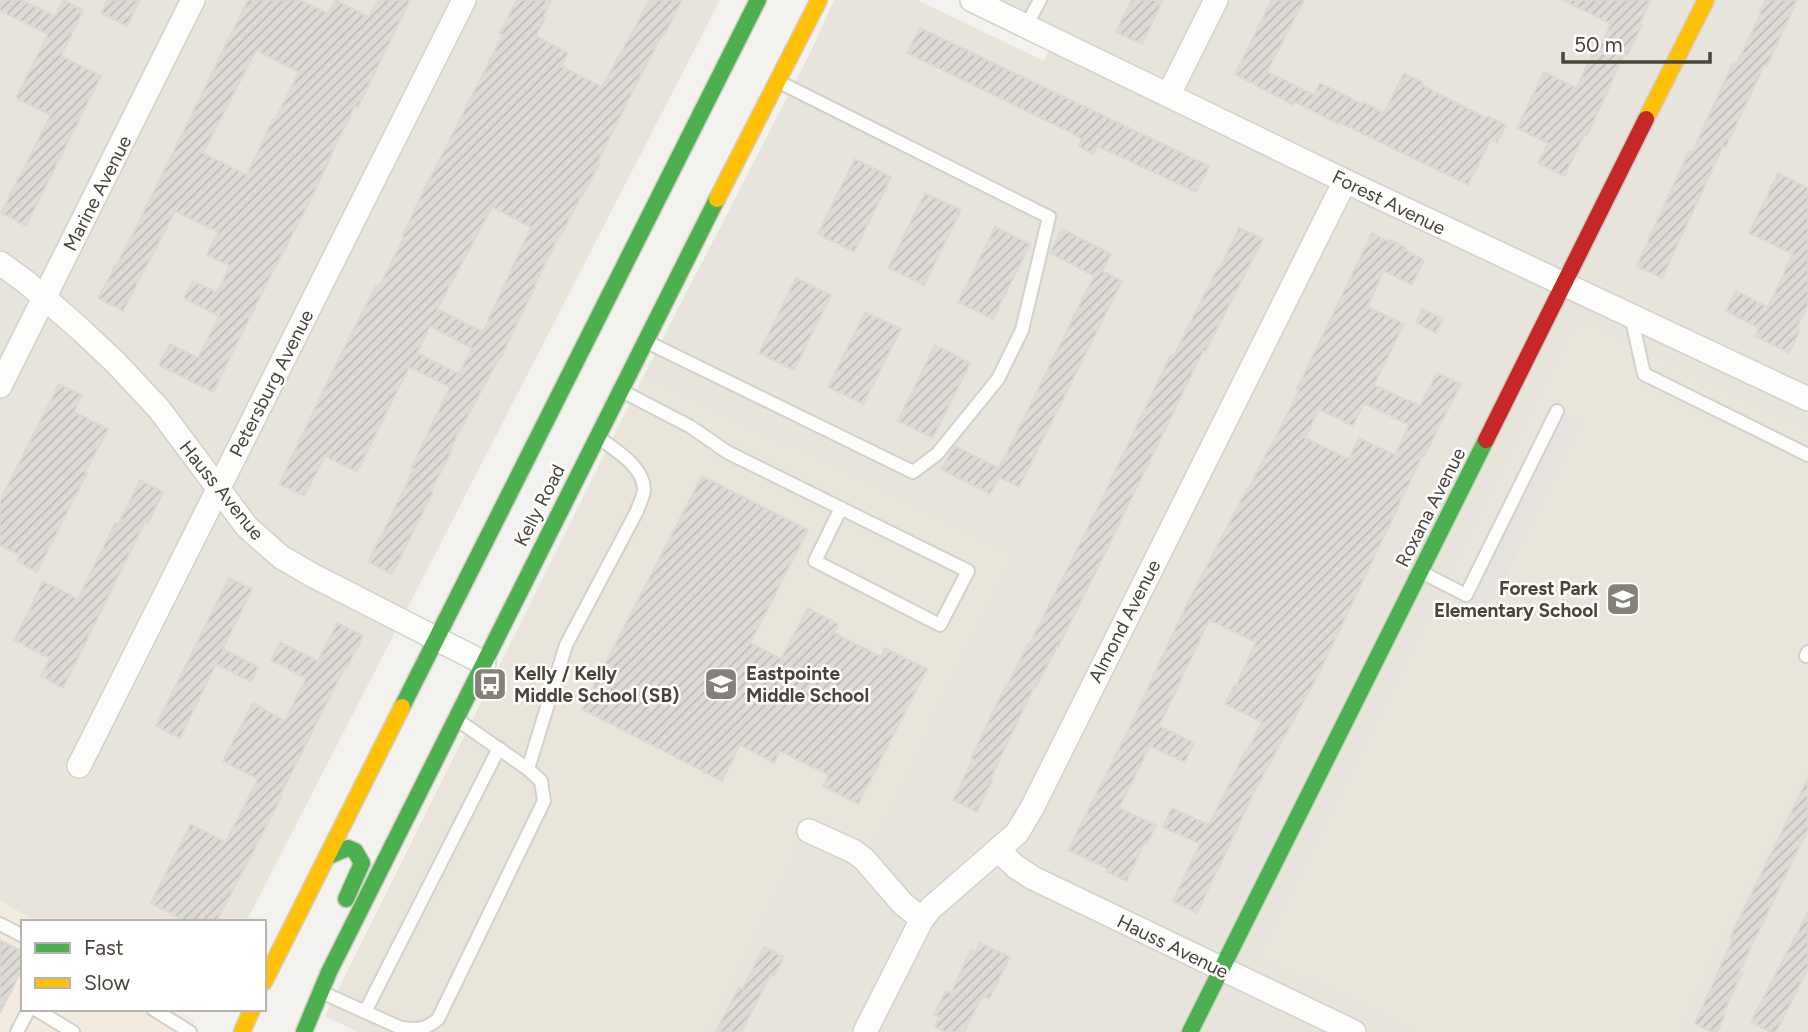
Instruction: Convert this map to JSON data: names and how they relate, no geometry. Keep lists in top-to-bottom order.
{
  "streets": {
    "street": [
      "Marine Avenue",
      "Forest Avenue",
      "Petersburg Avenue",
      "Hauss Avenue",
      "Kelly Road",
      "Roxana Avenue",
      "Almond Avenue"
    ]
  },
  "crossings": [
    ["Marine Avenue", "Hauss Avenue"],
    ["Forest Avenue", "Roxana Avenue"],
    ["Forest Avenue", "Almond Avenue"],
    ["Petersburg Avenue", "Hauss Avenue"],
    ["Hauss Avenue", "Kelly Road"],
    ["Hauss Avenue", "Roxana Avenue"],
    ["Hauss Avenue", "Almond Avenue"]
  ],
  "places": {
    "school or university": ["Forest Park Elementary School", "Eastpointe Middle School"],
    "bus stop": ["Kelly / Kelly Middle School (SB)"]
  },
  "legend": ["Fast", "Slow"],
  "scale_bar": "50 m"
}
